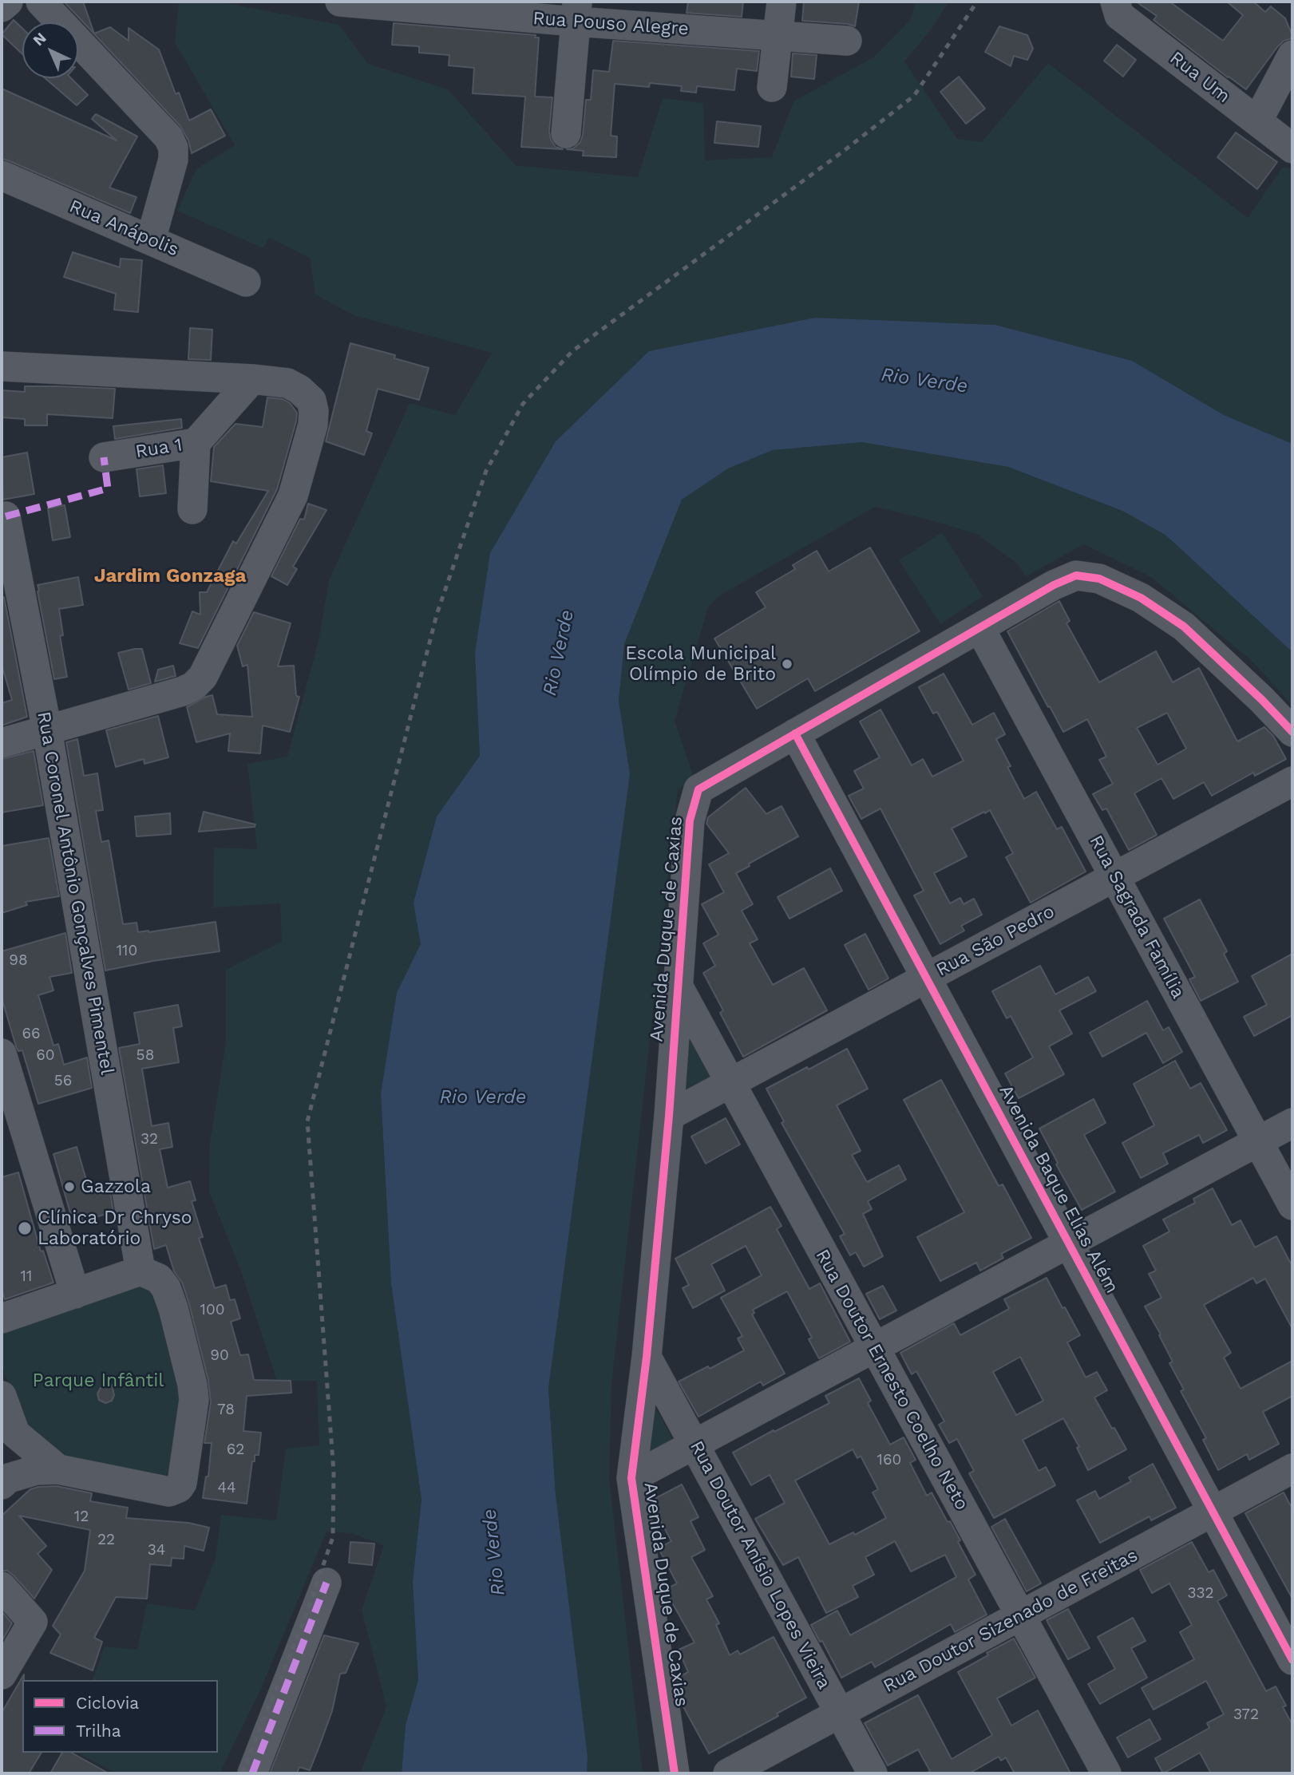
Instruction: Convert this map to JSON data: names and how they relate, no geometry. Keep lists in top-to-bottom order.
{
  "streets": {
    "street": [
      "Rua Pouso Alegre",
      "Rua Um",
      "Rua Anápolis",
      "Rua 1",
      "Rua Coronel Antônio Gonçalves Pimentel",
      "Rua Sagrada Família",
      "Avenida Duque de Caxias",
      "Rua São Pedro",
      "Avenida Baque Elías Além",
      "Rua Doutor Ernesto Coelho Neto",
      "Rua Doutor Anísio Lopes Vieira",
      "Rua Doutor Sizenado de Freitas"
    ]
  },
  "crossings": [
    ["Rua Sagrada Família", "Avenida Duque de Caxias"],
    ["Rua Sagrada Família", "Rua São Pedro"],
    ["Avenida Duque de Caxias", "Rua São Pedro"],
    ["Avenida Duque de Caxias", "Avenida Baque Elías Além"],
    ["Avenida Duque de Caxias", "Rua Doutor Ernesto Coelho Neto"],
    ["Avenida Duque de Caxias", "Rua Doutor Anísio Lopes Vieira"],
    ["Rua São Pedro", "Avenida Baque Elías Além"],
    ["Rua São Pedro", "Rua Doutor Ernesto Coelho Neto"],
    ["Avenida Baque Elías Além", "Rua Doutor Sizenado de Freitas"],
    ["Rua Doutor Ernesto Coelho Neto", "Rua Doutor Sizenado de Freitas"],
    ["Rua Doutor Anísio Lopes Vieira", "Rua Doutor Sizenado de Freitas"]
  ],
  "districts": ["Jardim Gonzaga"],
  "water": ["Rio Verde"],
  "parks": ["Parque Infântil"],
  "places": ["Escola Municipal Olímpio de Brito", "Gazzola", "Clínica Dr Chryso Laboratório"],
  "house_numbers": [
    "110",
    "98",
    "66",
    "60",
    "58",
    "56",
    "32",
    "11",
    "100",
    "90",
    "78",
    "62",
    "160",
    "44",
    "12",
    "22",
    "34",
    "332",
    "372"
  ],
  "legend": ["Ciclovia", "Trilha"],
  "north": "top left"
}
